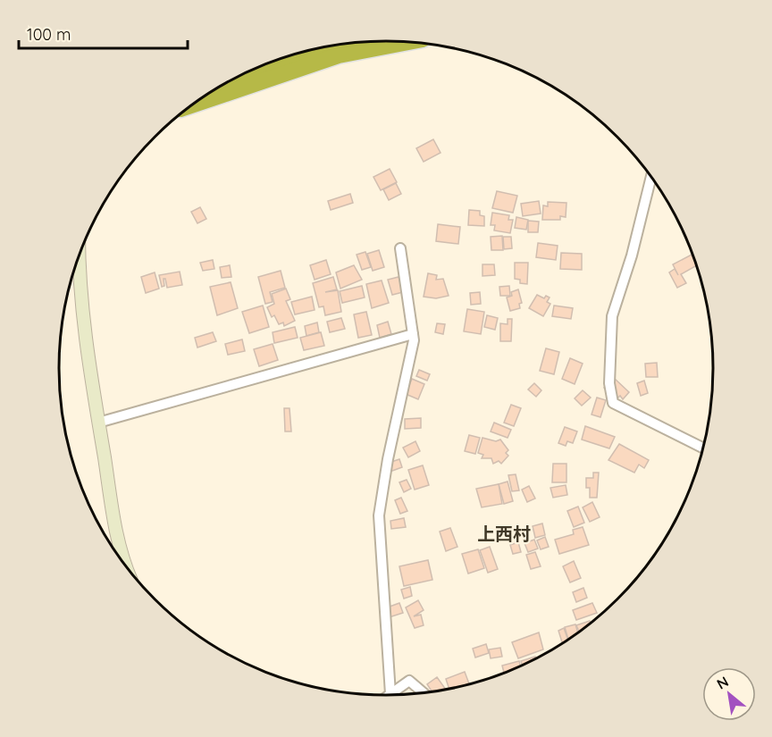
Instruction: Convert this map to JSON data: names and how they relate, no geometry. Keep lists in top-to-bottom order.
{
  "districts": ["上西村"],
  "scale_bar": "100 m",
  "north": "top left"
}
